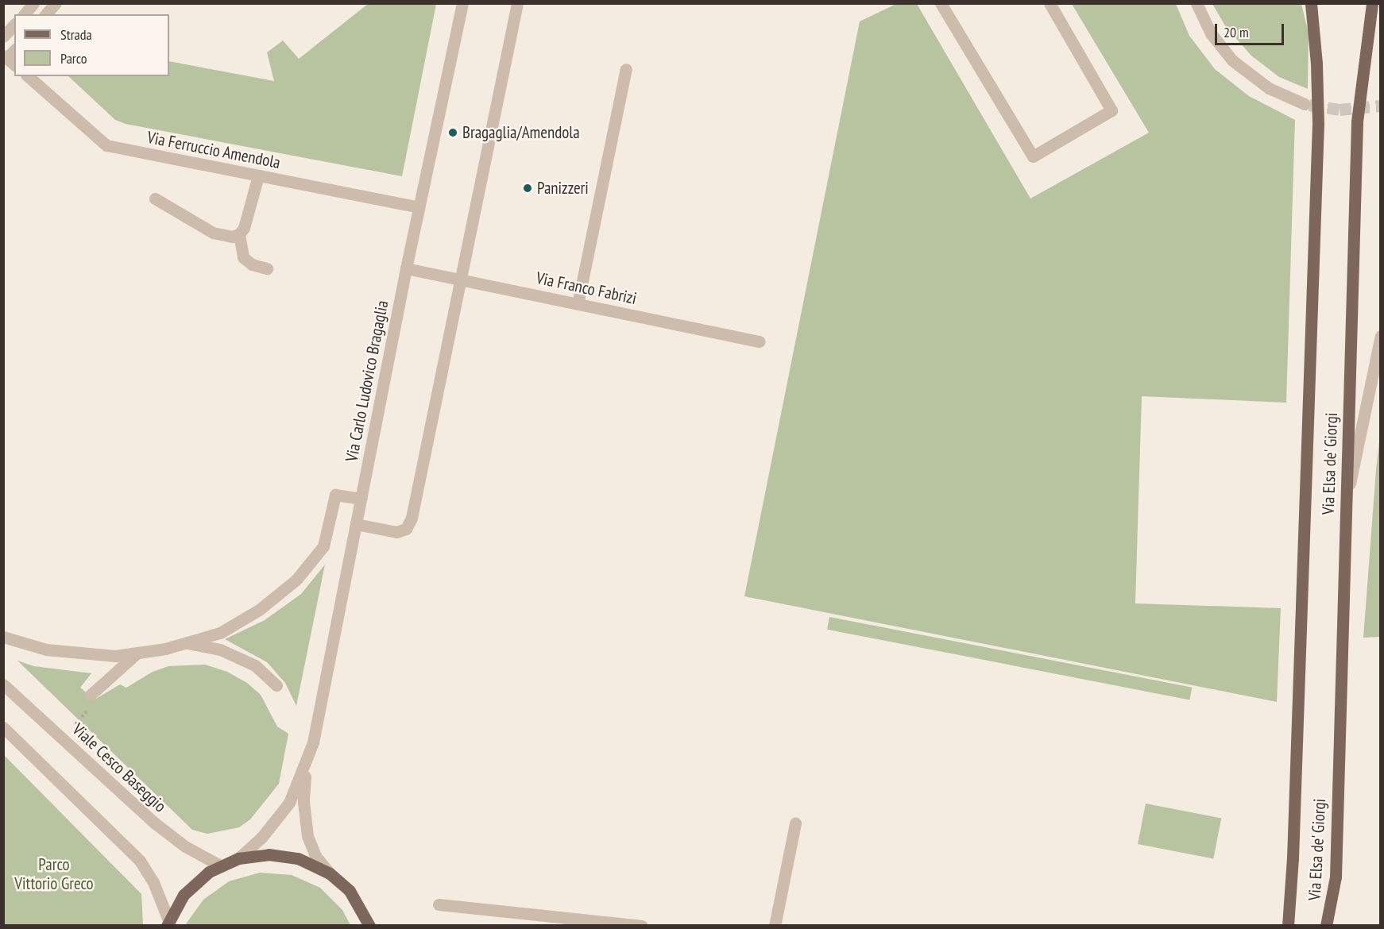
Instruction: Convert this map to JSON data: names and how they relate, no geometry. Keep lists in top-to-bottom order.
{
  "streets": {
    "main road": ["Via Elsa de' Giorgi"],
    "street": [
      "Via Ferruccio Amendola",
      "Via Franco Fabrizi",
      "Via Carlo Ludovico Bragaglia",
      "Viale Cesco Baseggio"
    ]
  },
  "crossings": [
    ["Via Ferruccio Amendola", "Via Carlo Ludovico Bragaglia"],
    ["Via Franco Fabrizi", "Via Carlo Ludovico Bragaglia"]
  ],
  "parks": ["Parco Vittorio Greco"],
  "places": ["Bragaglia/Amendola", "Panizzeri"],
  "legend": ["Strada", "Parco"],
  "scale_bar": "20 m"
}
